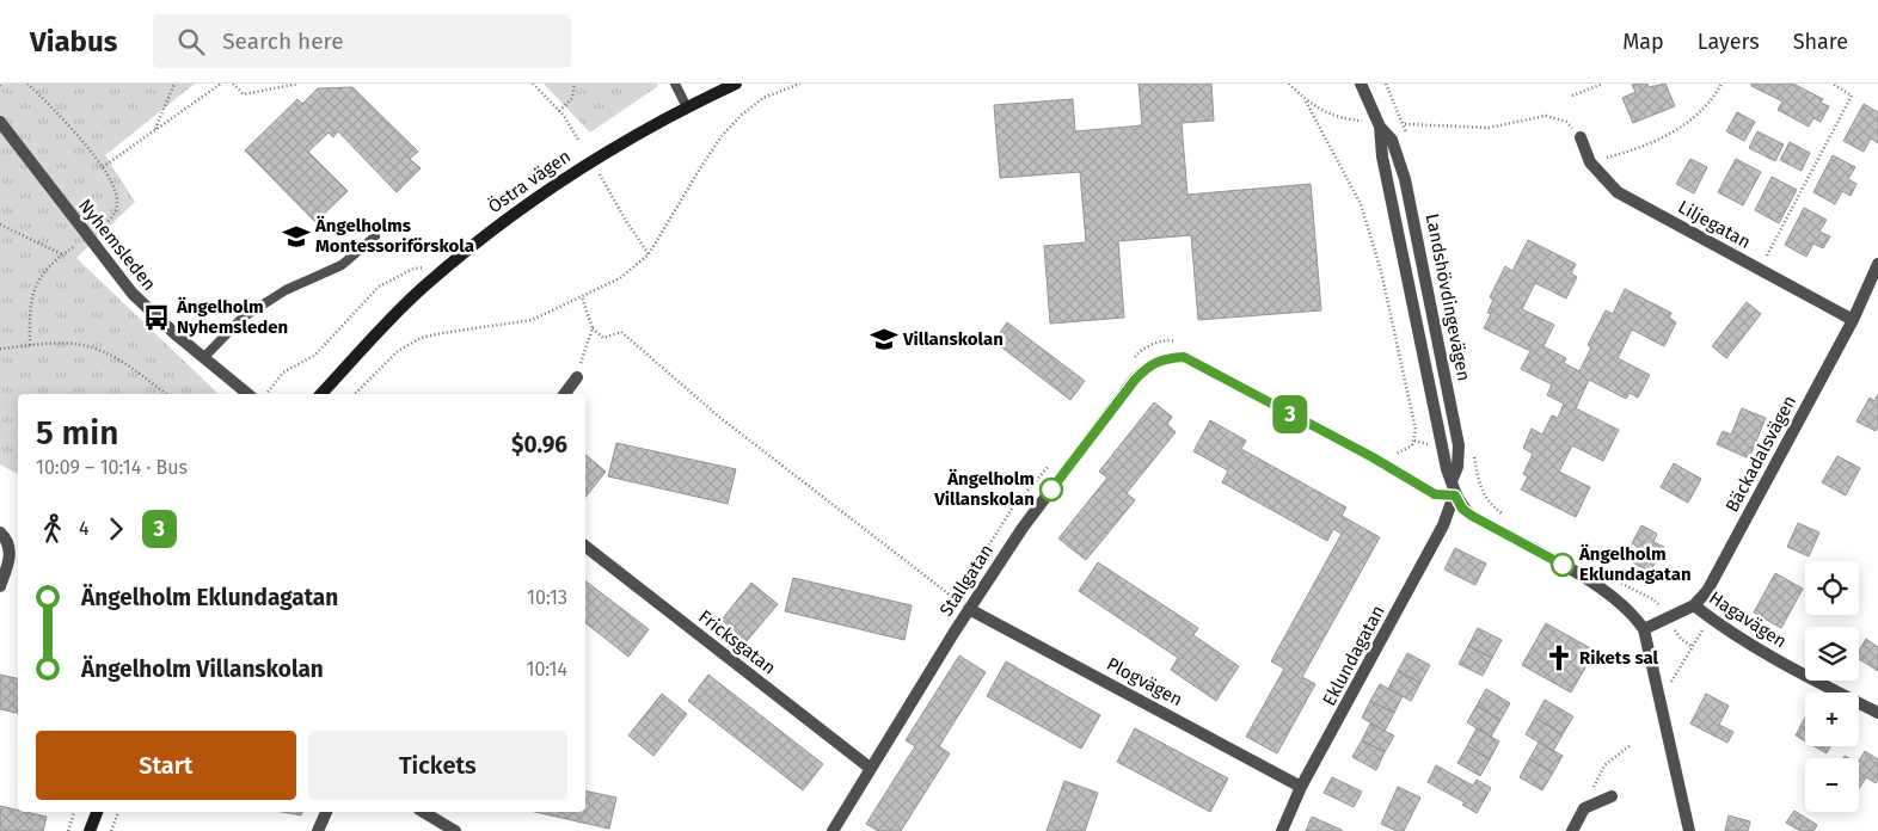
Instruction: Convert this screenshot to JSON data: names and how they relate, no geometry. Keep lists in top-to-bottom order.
{
  "streets": {
    "main road": ["Östra vägen"],
    "street": [
      "Liljegatan",
      "Nyhemsleden",
      "Landshövdingevägen",
      "Bäckadalsvägen",
      "Stallgatan",
      "Hagavägen",
      "Fricksgatan",
      "Eklundagatan",
      "Plogvägen"
    ]
  },
  "crossings": [
    ["Liljegatan", "Bäckadalsvägen"],
    ["Landshövdingevägen", "Bäckadalsvägen"],
    ["Landshövdingevägen", "Stallgatan"],
    ["Landshövdingevägen", "Eklundagatan"],
    ["Bäckadalsvägen", "Hagavägen"],
    ["Stallgatan", "Fricksgatan"],
    ["Stallgatan", "Eklundagatan"],
    ["Stallgatan", "Plogvägen"],
    ["Eklundagatan", "Plogvägen"]
  ],
  "places": {
    "school or university": ["Ängelholms Montessoriförskola", "Villanskolan"],
    "bus stop": ["Ängelholm Nyhemsleden"],
    "other": ["Ängelholm Villanskolan", "Ängelholm Eklundagatan"],
    "church": ["Rikets sal"]
  },
  "lines": ["bus line 3"],
  "page": {
    "header": "Viabus",
    "search": "Search here",
    "nav": ["Map", "Layers", "Share"],
    "on_map": "3",
    "heading": ["5 min", "10:09 – 10:14 · Bus", "$0.96"],
    "legs": ["4", "3"],
    "map_buttons": ["+", "−"],
    "list": [
      {
        "name": "Ängelholm Eklundagatan",
        "value": "10:13"
      },
      {
        "name": "Ängelholm Villanskolan",
        "value": "10:14"
      }
    ],
    "buttons": ["Start", "Tickets"]
  }
}
